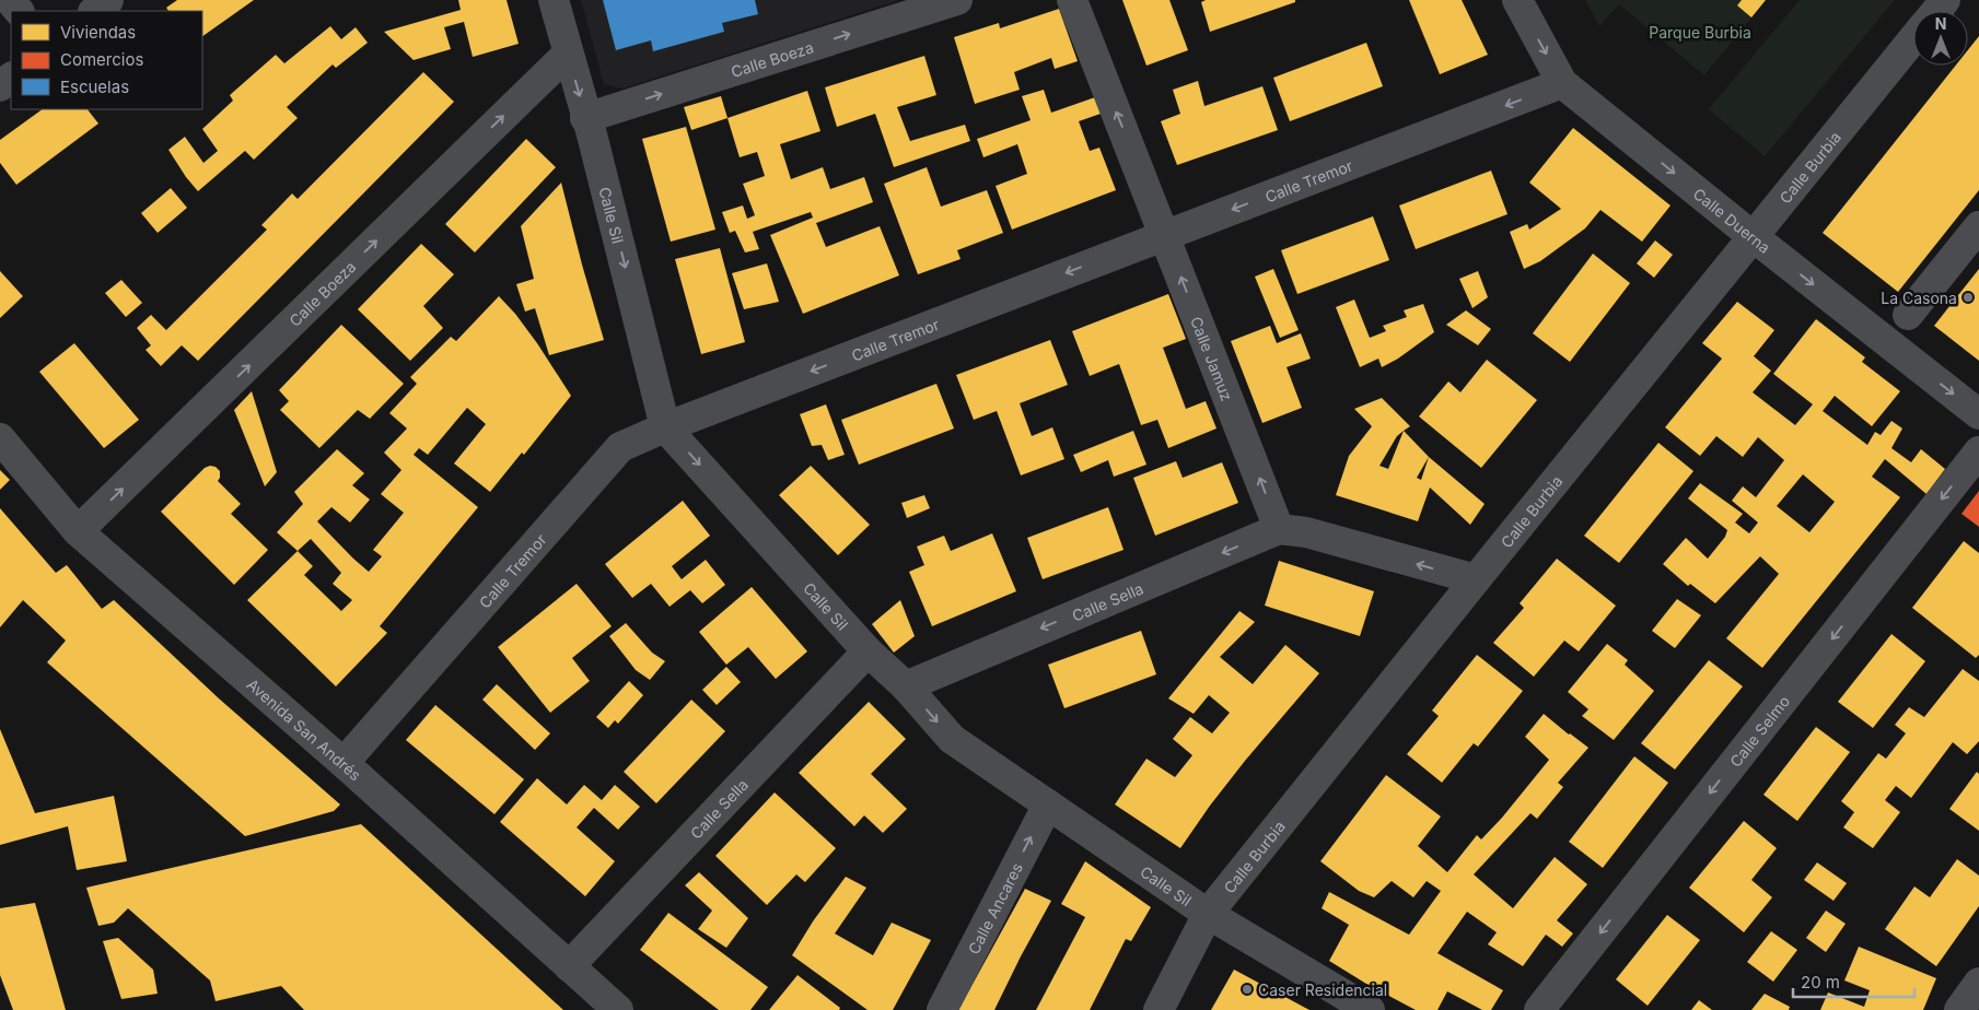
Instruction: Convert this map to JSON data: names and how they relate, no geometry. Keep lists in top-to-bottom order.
{
  "streets": {
    "street": [
      "Calle Boeza",
      "Calle Burbia",
      "Calle Tremor",
      "Calle Sil",
      "Calle Duerna",
      "Calle Jamuz",
      "Calle Sella",
      "Avenida San Andrés",
      "Calle Selmo",
      "Calle Ancares"
    ]
  },
  "crossings": [
    ["Calle Boeza", "Calle Sil"],
    ["Calle Boeza", "Avenida San Andrés"],
    ["Calle Burbia", "Calle Sil"],
    ["Calle Burbia", "Calle Duerna"],
    ["Calle Tremor", "Calle Sil"],
    ["Calle Tremor", "Calle Duerna"],
    ["Calle Tremor", "Calle Jamuz"],
    ["Calle Tremor", "Avenida San Andrés"],
    ["Calle Sil", "Calle Sella"],
    ["Calle Sil", "Calle Ancares"],
    ["Calle Jamuz", "Calle Sella"],
    ["Calle Sella", "Avenida San Andrés"]
  ],
  "one_way": [
    "Calle Boeza",
    "Calle Tremor",
    "Calle Sil",
    "Calle Duerna",
    "Calle Jamuz",
    "Calle Sella",
    "Calle Selmo",
    "Calle Ancares"
  ],
  "parks": ["Parque Burbia"],
  "places": ["La Casona", "Caser Residencial"],
  "legend": ["Viviendas", "Comercios", "Escuelas"],
  "scale_bar": "20 m",
  "north": "top"
}
